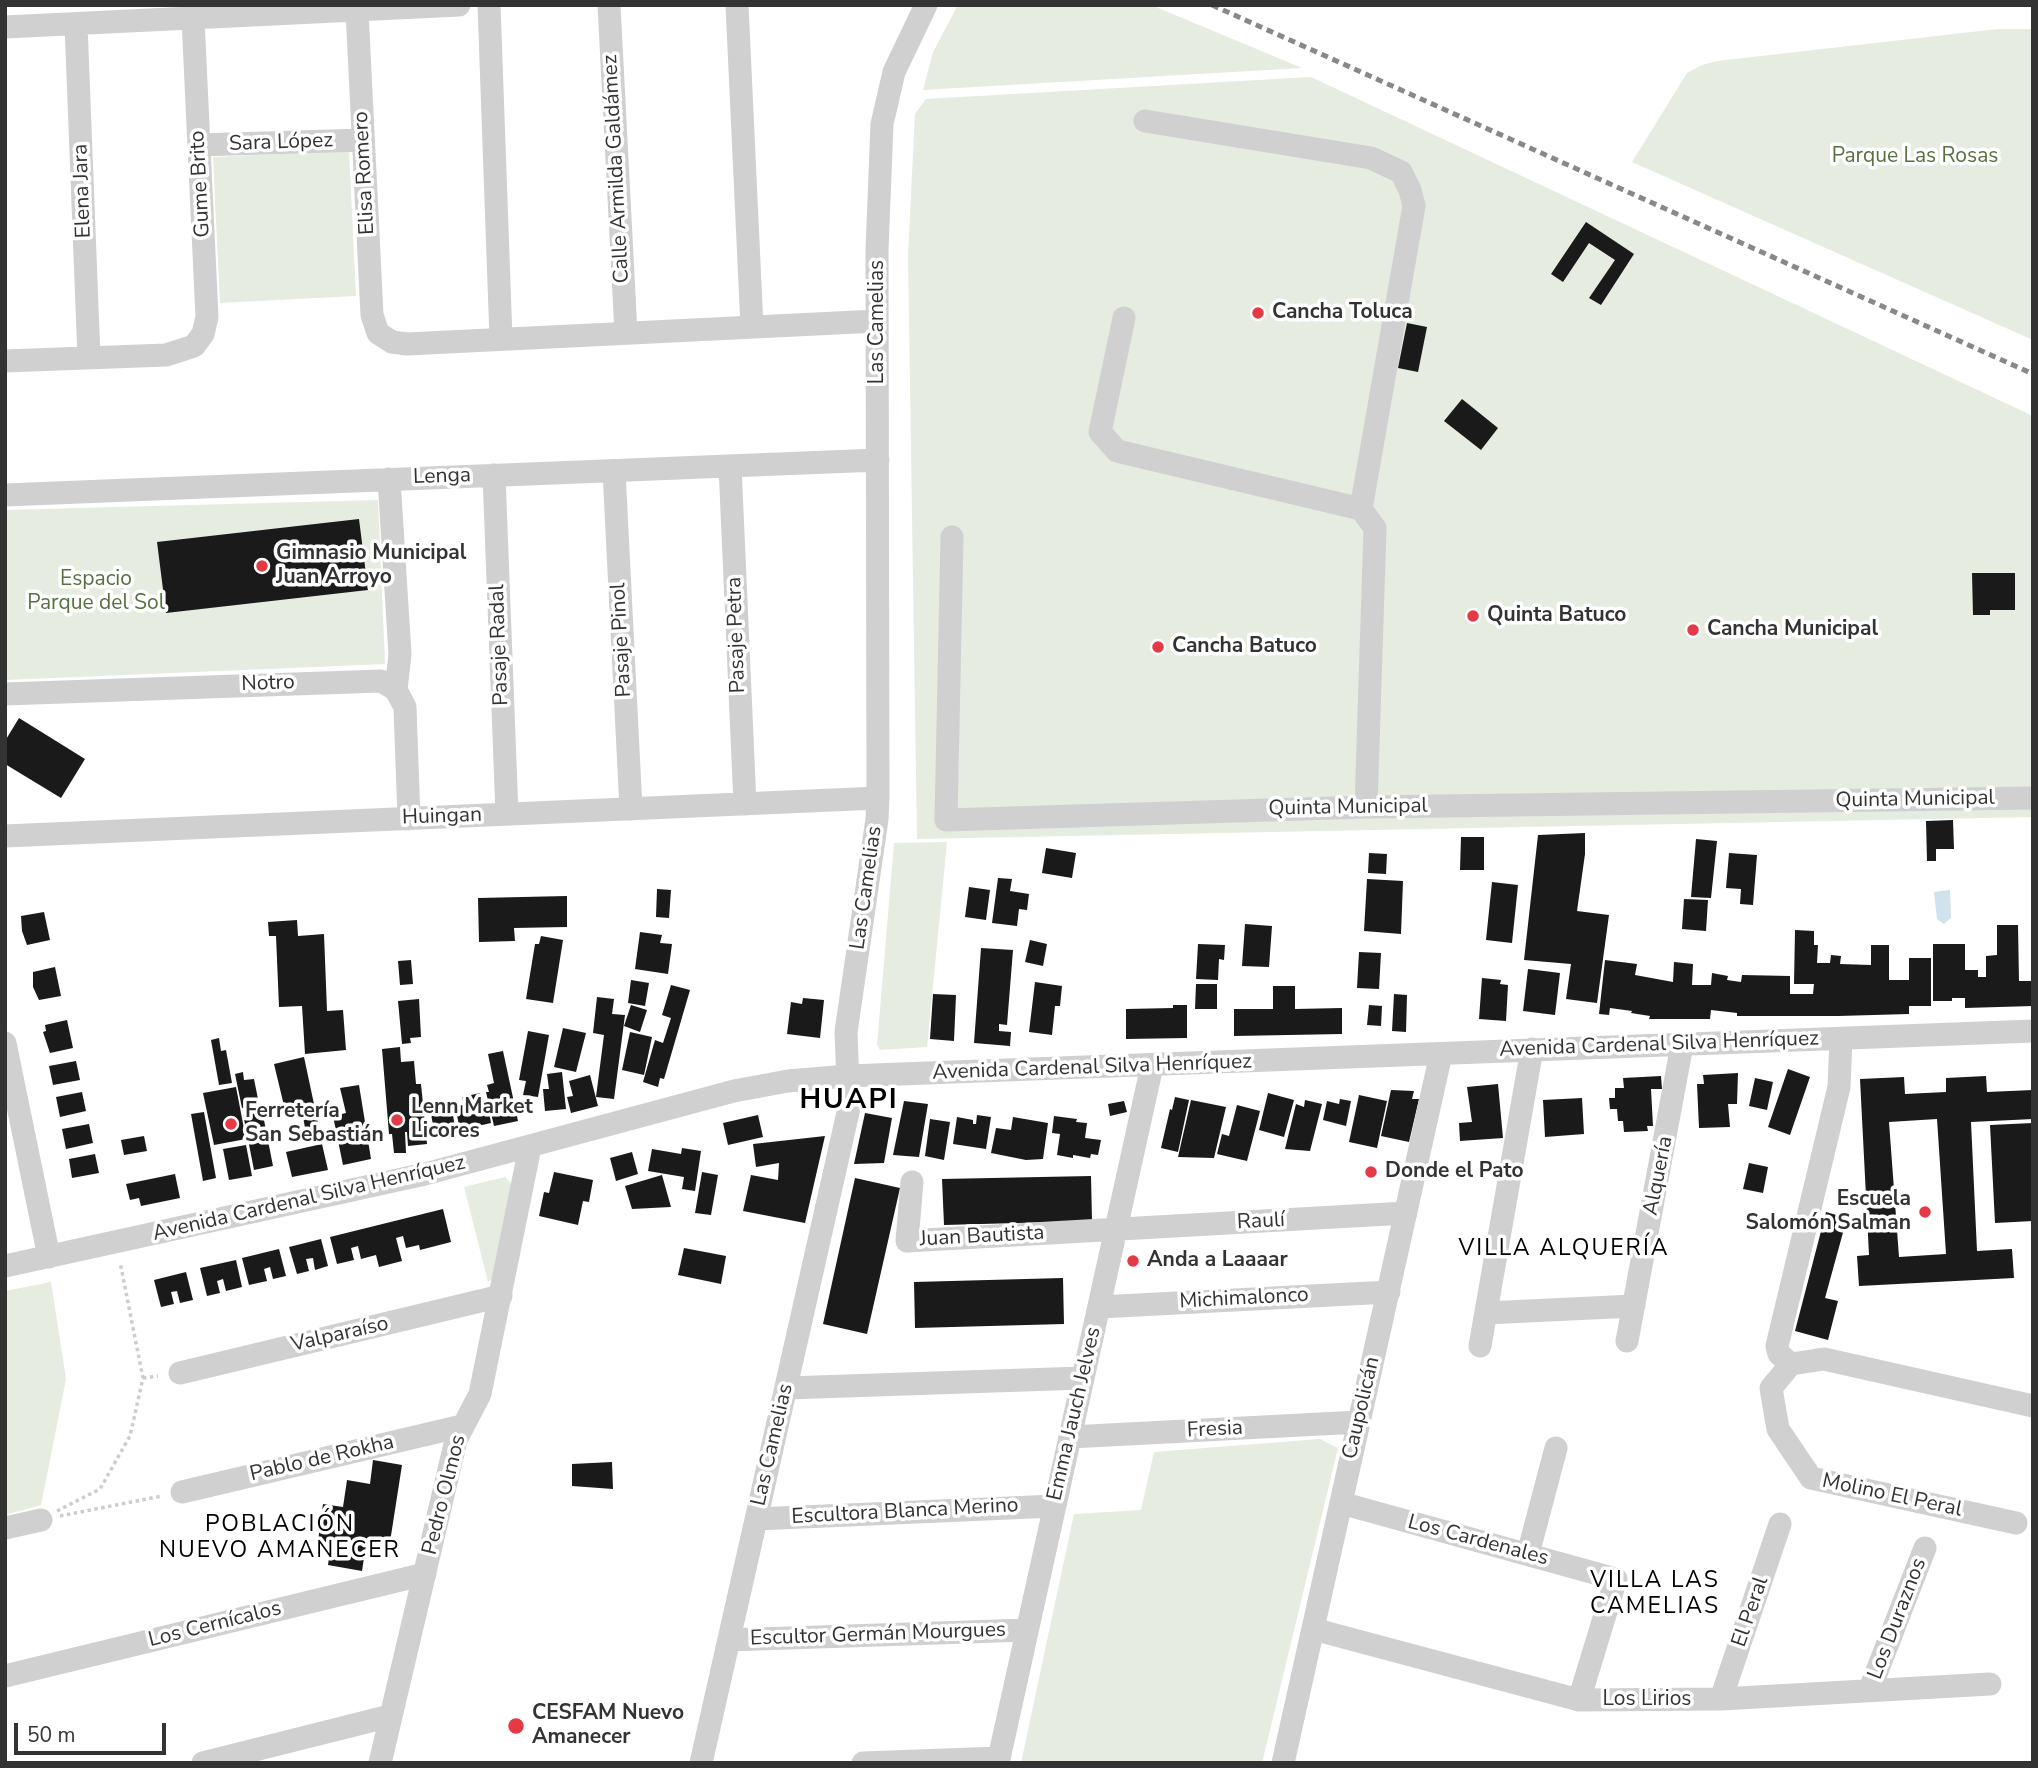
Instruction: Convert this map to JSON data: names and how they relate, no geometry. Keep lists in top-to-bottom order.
{
  "streets": {
    "street": [
      "Sara López",
      "Calle Armilda Galdámez",
      "Elisa Romero",
      "Gume Brito",
      "Elena Jara",
      "Las Camelias",
      "Lenga",
      "Pasaje Petra",
      "Pasaje Pinol",
      "Pasaje Radal",
      "Notro",
      "Quinta Municipal",
      "Huingan",
      "Avenida Cardenal Silva Henríquez",
      "Alquería",
      "Raulí",
      "Juan Bautista",
      "Michimalonco",
      "Valparaíso",
      "Caupolicán",
      "Emma Jauch Jelves",
      "Fresia",
      "Pablo de Rokha",
      "Pedro Olmos",
      "Molino El Peral",
      "Escultora Blanca Merino",
      "Los Cardenales",
      "El Peral",
      "Los Duraznos",
      "Los Cernícalos",
      "Escultor Germán Mourgues",
      "Los Lirios"
    ]
  },
  "crossings": [
    ["Sara López", "Elisa Romero"],
    ["Sara López", "Gume Brito"],
    ["Gume Brito", "Elena Jara"],
    ["Las Camelias", "Lenga"],
    ["Las Camelias", "Huingan"],
    ["Las Camelias", "Avenida Cardenal Silva Henríquez"],
    ["Las Camelias", "Escultora Blanca Merino"],
    ["Las Camelias", "Escultor Germán Mourgues"],
    ["Lenga", "Pasaje Petra"],
    ["Lenga", "Pasaje Pinol"],
    ["Lenga", "Pasaje Radal"],
    ["Pasaje Petra", "Huingan"],
    ["Pasaje Pinol", "Huingan"],
    ["Pasaje Radal", "Huingan"],
    ["Avenida Cardenal Silva Henríquez", "Alquería"],
    ["Avenida Cardenal Silva Henríquez", "Caupolicán"],
    ["Avenida Cardenal Silva Henríquez", "Emma Jauch Jelves"],
    ["Avenida Cardenal Silva Henríquez", "Pedro Olmos"],
    ["Raulí", "Juan Bautista"],
    ["Raulí", "Caupolicán"],
    ["Raulí", "Emma Jauch Jelves"],
    ["Juan Bautista", "Emma Jauch Jelves"],
    ["Michimalonco", "Caupolicán"],
    ["Michimalonco", "Emma Jauch Jelves"],
    ["Valparaíso", "Pedro Olmos"],
    ["Caupolicán", "Fresia"],
    ["Caupolicán", "Los Cardenales"],
    ["Caupolicán", "Los Lirios"],
    ["Emma Jauch Jelves", "Fresia"],
    ["Emma Jauch Jelves", "Escultora Blanca Merino"],
    ["Emma Jauch Jelves", "Escultor Germán Mourgues"],
    ["Pablo de Rokha", "Pedro Olmos"],
    ["Pedro Olmos", "Los Cernícalos"],
    ["Los Cardenales", "Los Lirios"],
    ["El Peral", "Los Lirios"],
    ["Los Duraznos", "Los Lirios"]
  ],
  "districts": [
    "HUAPI",
    "VILLA ALQUERÍA",
    "POBLACIÓN NUEVO AMANECER",
    "VILLA LAS CAMELIAS"
  ],
  "parks": ["Parque Las Rosas", "Espacio Parque del Sol"],
  "places": [
    "Cancha Toluca",
    "Gimnasio Municipal Juan Arroyo",
    "Quinta Batuco",
    "Cancha Municipal",
    "Cancha Batuco",
    "Lenn Market Licores",
    "Ferretería San Sebastián",
    "Donde el Pato",
    "Escuela Salomón Salman",
    "Anda a Laaaar",
    "CESFAM Nuevo Amanecer"
  ],
  "scale_bar": "50 m"
}
